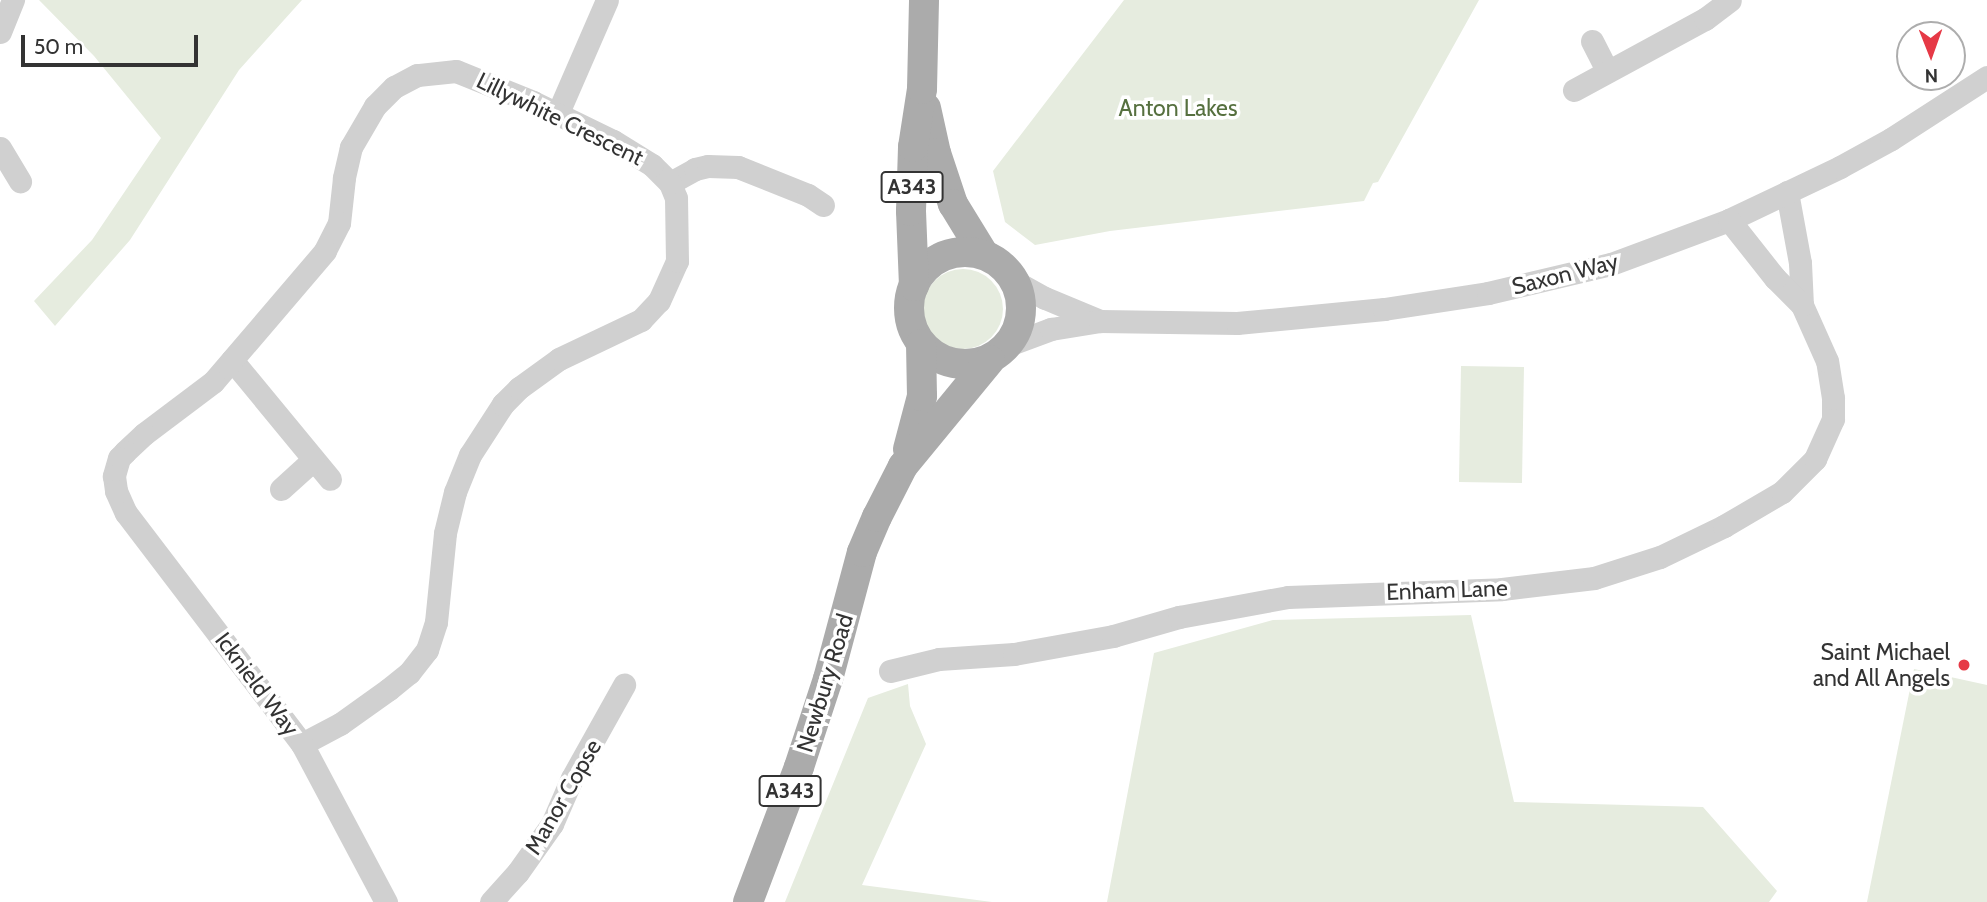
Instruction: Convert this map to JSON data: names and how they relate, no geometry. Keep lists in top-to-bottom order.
{
  "streets": {
    "main road": ["A343", "Newbury Road"],
    "street": [
      "Lillywhite Crescent",
      "Saxon Way",
      "Enham Lane",
      "Icknield Way",
      "Manor Copse"
    ]
  },
  "crossings": [
    ["Lillywhite Crescent", "Icknield Way"],
    ["A343", "Saxon Way"],
    ["A343", "Newbury Road"],
    ["Saxon Way", "Enham Lane"],
    ["Saxon Way", "Newbury Road"]
  ],
  "parks": ["Anton Lakes"],
  "places": ["Saint Michael and All Angels"],
  "scale_bar": "50 m",
  "north": "bottom"
}
